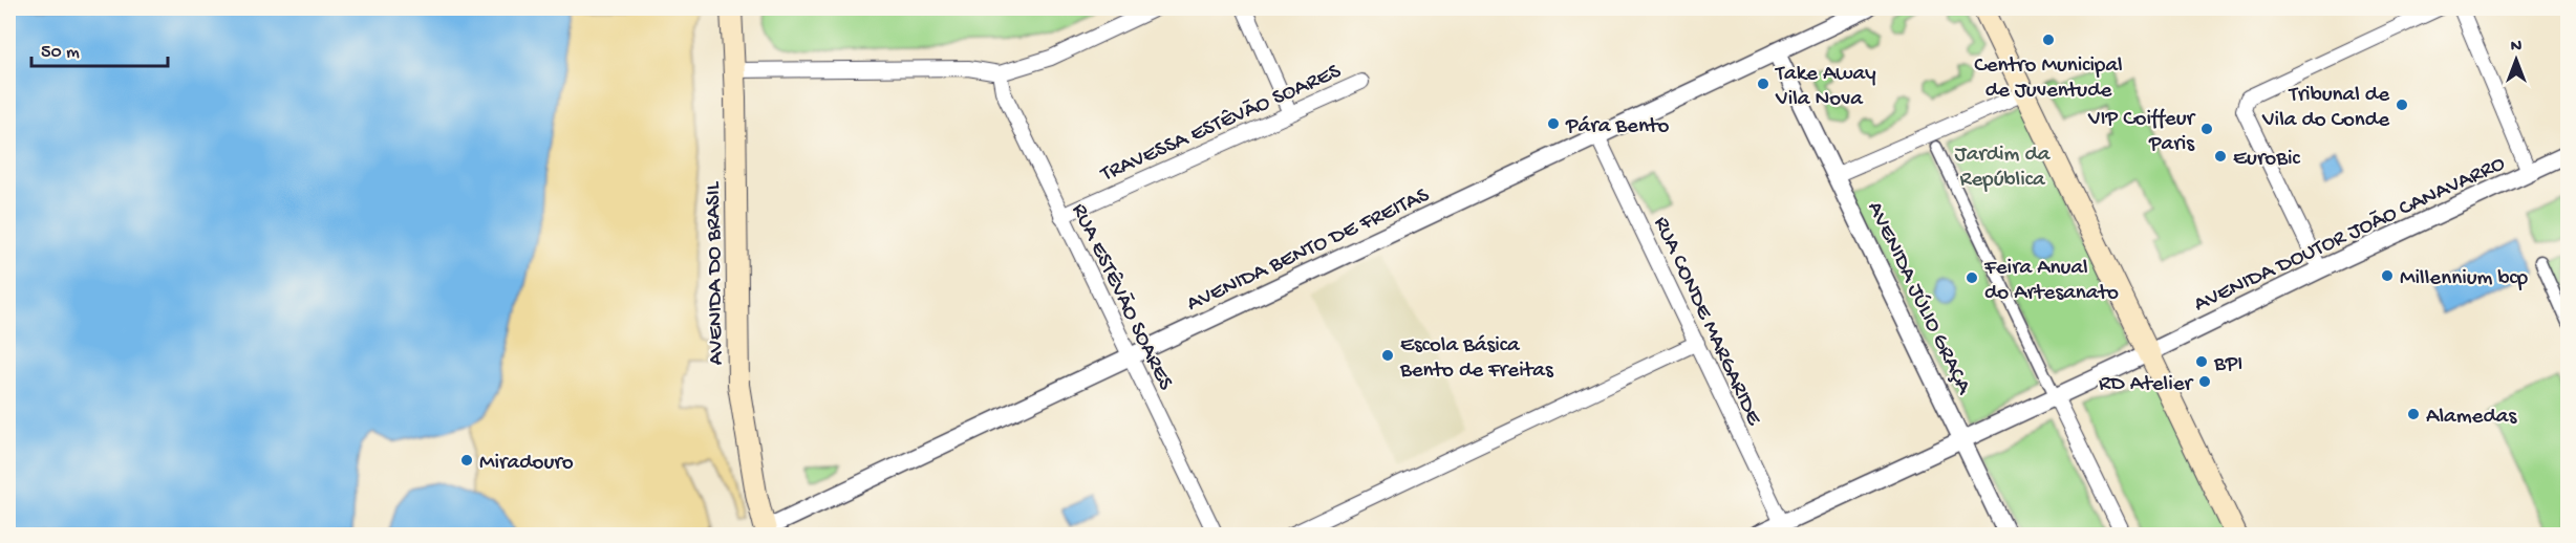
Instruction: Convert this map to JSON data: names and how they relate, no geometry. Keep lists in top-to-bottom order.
{
  "streets": {
    "main road": ["AVENIDA DO BRASIL"],
    "street": [
      "TRAVESSA ESTÊVÃO SOARES",
      "AVENIDA DOUTOR JOÃO CANAVARRO",
      "AVENIDA BENTO DE FREITAS",
      "RUA ESTÊVÃO SOARES",
      "AVENIDA JÚLIO GRAÇA",
      "RUA CONDE MARGARIDE"
    ]
  },
  "crossings": [
    ["TRAVESSA ESTÊVÃO SOARES", "RUA ESTÊVÃO SOARES"],
    ["AVENIDA BENTO DE FREITAS", "AVENIDA DO BRASIL"],
    ["AVENIDA BENTO DE FREITAS", "RUA ESTÊVÃO SOARES"],
    ["AVENIDA BENTO DE FREITAS", "AVENIDA JÚLIO GRAÇA"],
    ["AVENIDA BENTO DE FREITAS", "RUA CONDE MARGARIDE"]
  ],
  "parks": ["Jardim da República"],
  "places": [
    "Centro Municipal de Juventude",
    "Take Away Vila Nova",
    "Tribunal de Vila do Conde",
    "Pára Bento",
    "VIP Coiffeur Paris",
    "EuroBic",
    "Millennium bcp",
    "Feira Anual do Artesanato",
    "Escola Básica Bento de Freitas",
    "BPI",
    "RD Atelier",
    "Alamedas",
    "Miradouro"
  ],
  "scale_bar": "50 m",
  "north": "top"
}
